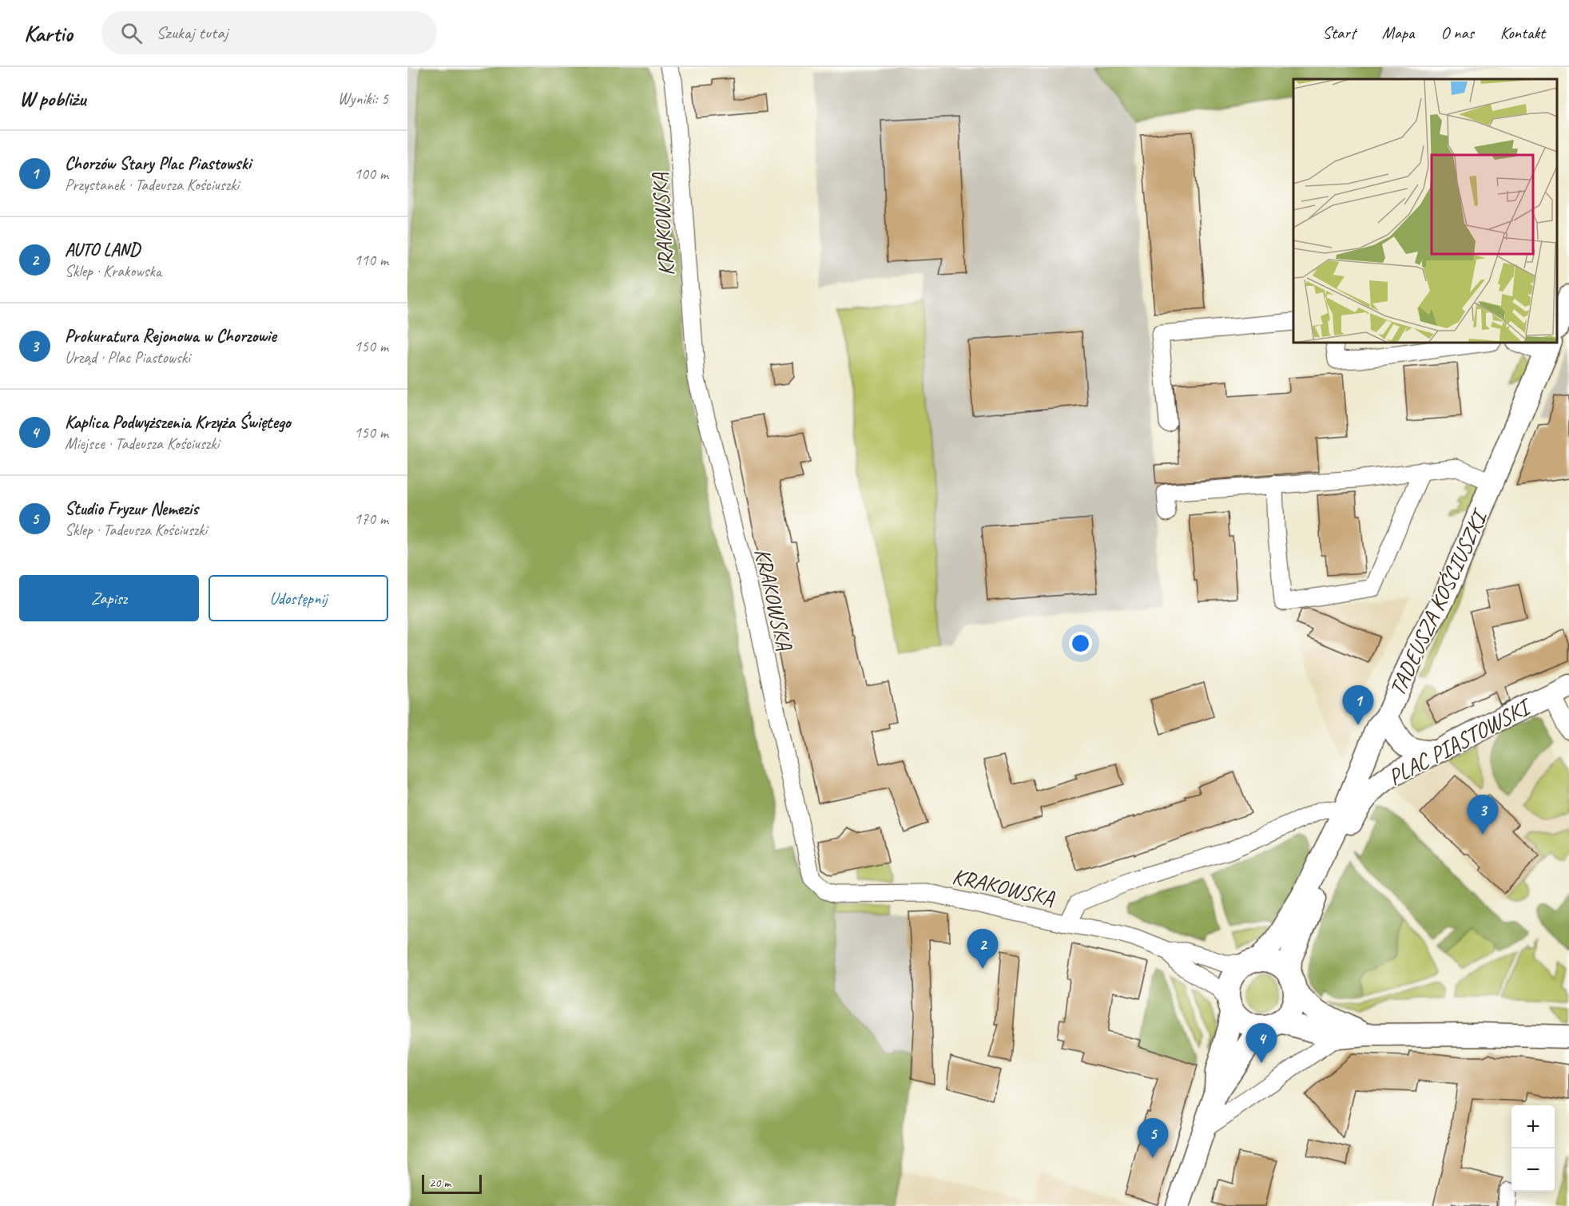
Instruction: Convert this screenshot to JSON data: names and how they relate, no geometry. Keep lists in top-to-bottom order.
{
  "streets": {
    "street": ["KRAKOWSKA", "TADEUSZA KOŚCIUSZKI", "PLAC PIASTOWSKI"]
  },
  "crossings": [
    ["KRAKOWSKA", "TADEUSZA KOŚCIUSZKI"],
    ["KRAKOWSKA", "PLAC PIASTOWSKI"],
    ["TADEUSZA KOŚCIUSZKI", "PLAC PIASTOWSKI"]
  ],
  "scale_bar": "20 m",
  "page": {
    "header": "Kartio",
    "search": "Szukaj tutaj",
    "nav": [
      "Start",
      "Mapa",
      "O nas",
      "Kontakt"
    ],
    "heading": ["W pobliżu", "Wyniki: 5"],
    "list": [
      {
        "mark": "1",
        "name": "Chorzów Stary Plac Piastowski",
        "note": "Przystanek · Tadeusza Kościuszki",
        "value": "100 m"
      },
      {
        "mark": "2",
        "name": "AUTO LAND",
        "note": "Sklep · Krakowska",
        "value": "110 m"
      },
      {
        "mark": "3",
        "name": "Prokuratura Rejonowa w Chorzowie",
        "note": "Urząd · Plac Piastowski",
        "value": "150 m"
      },
      {
        "mark": "4",
        "name": "Kaplica Podwyższenia Krzyża Świętego",
        "note": "Miejsce · Tadeusza Kościuszki",
        "value": "150 m"
      },
      {
        "mark": "5",
        "name": "Studio Fryzur Nemezis",
        "note": "Sklep · Tadeusza Kościuszki",
        "value": "170 m"
      }
    ],
    "buttons": ["Zapisz", "Udostępnij"],
    "pins": [
      "1",
      "3",
      "2",
      "4",
      "5"
    ],
    "map_buttons": ["+", "−"],
    "scale": "20 m"
  }
}
